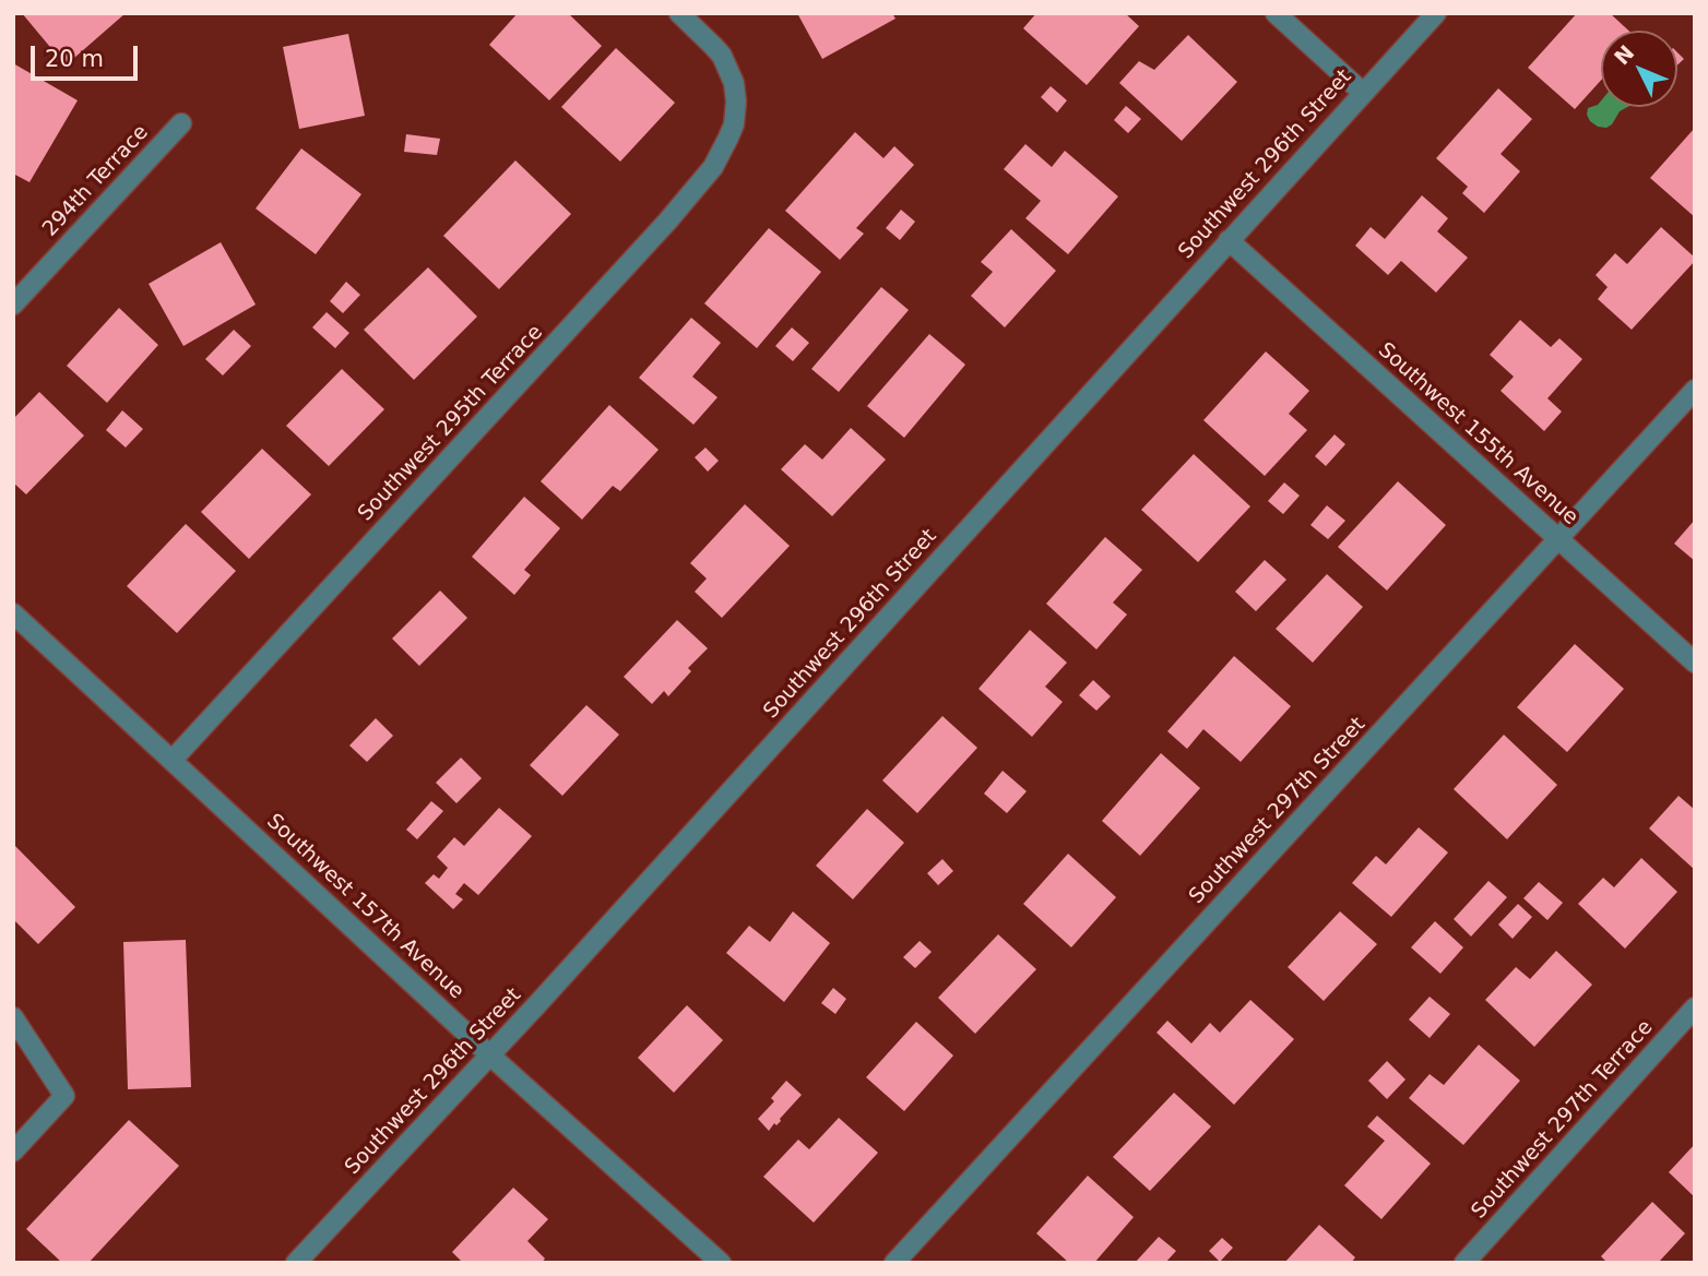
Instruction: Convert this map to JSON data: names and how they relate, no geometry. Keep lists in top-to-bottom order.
{
  "streets": {
    "street": [
      "Southwest 296th Street",
      "294th Terrace",
      "Southwest 295th Terrace",
      "Southwest 155th Avenue",
      "Southwest 297th Street",
      "Southwest 157th Avenue",
      "Southwest 297th Terrace"
    ]
  },
  "crossings": [
    ["Southwest 296th Street", "Southwest 155th Avenue"],
    ["Southwest 296th Street", "Southwest 157th Avenue"],
    ["Southwest 295th Terrace", "Southwest 157th Avenue"],
    ["Southwest 155th Avenue", "Southwest 297th Street"]
  ],
  "scale_bar": "20 m",
  "north": "top left"
}
